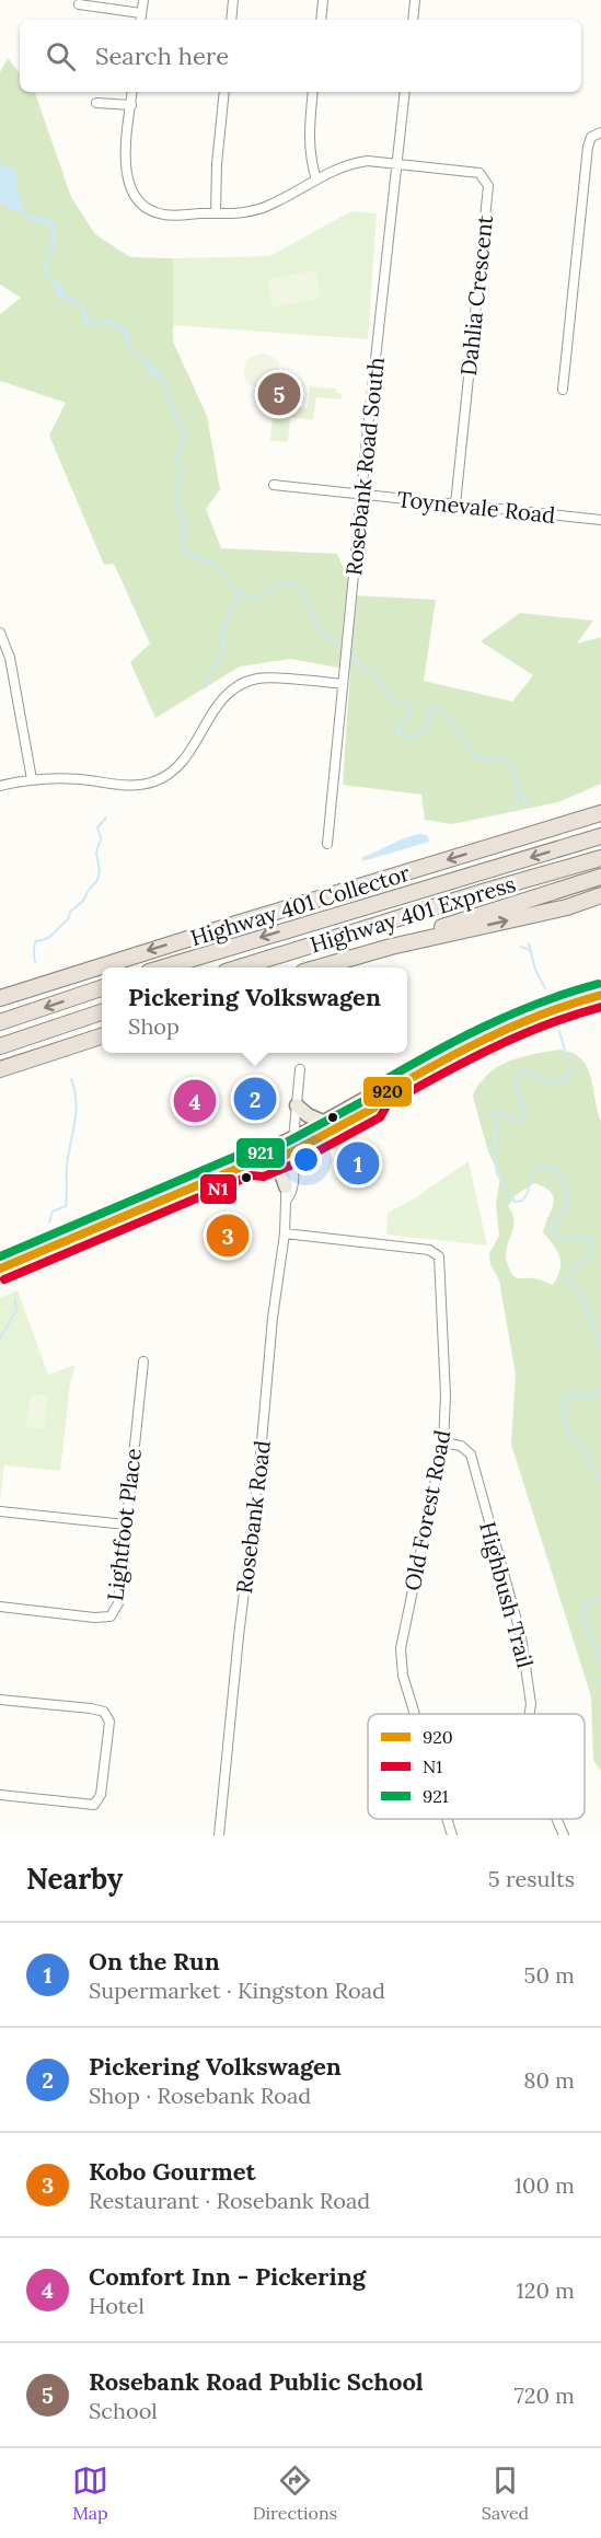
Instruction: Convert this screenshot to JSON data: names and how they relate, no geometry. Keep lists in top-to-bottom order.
{
  "streets": {
    "highway": ["Highway 401 Collector", "Highway 401 Express"],
    "street": [
      "Dahlia Crescent",
      "Rosebank Road South",
      "Toynevale Road",
      "Old Forest Road",
      "Rosebank Road",
      "Lightfoot Place",
      "Highbush Trail"
    ]
  },
  "crossings": [
    ["Dahlia Crescent", "Rosebank Road South"],
    ["Dahlia Crescent", "Toynevale Road"],
    ["Rosebank Road South", "Toynevale Road"],
    ["Old Forest Road", "Rosebank Road"],
    ["Old Forest Road", "Highbush Trail"]
  ],
  "lines": ["transit line 921", "transit line 920", "transit line N1"],
  "legend": ["920", "N1", "921"],
  "page": {
    "search": "Search here",
    "pins": [
      "5",
      "2",
      "4",
      "1",
      "3"
    ],
    "popup": ["Pickering Volkswagen", "Shop"],
    "heading": ["Nearby", "5 results"],
    "list": [
      {
        "mark": "1",
        "name": "On the Run",
        "note": "Supermarket · Kingston Road",
        "value": "50 m"
      },
      {
        "mark": "2",
        "name": "Pickering Volkswagen",
        "note": "Shop · Rosebank Road",
        "value": "80 m"
      },
      {
        "mark": "3",
        "name": "Kobo Gourmet",
        "note": "Restaurant · Rosebank Road",
        "value": "100 m"
      },
      {
        "mark": "4",
        "name": "Comfort Inn - Pickering",
        "note": "Hotel",
        "value": "120 m"
      },
      {
        "mark": "5",
        "name": "Rosebank Road Public School",
        "note": "School",
        "value": "720 m"
      }
    ],
    "nav": ["Map", "Directions", "Saved"]
  }
}
